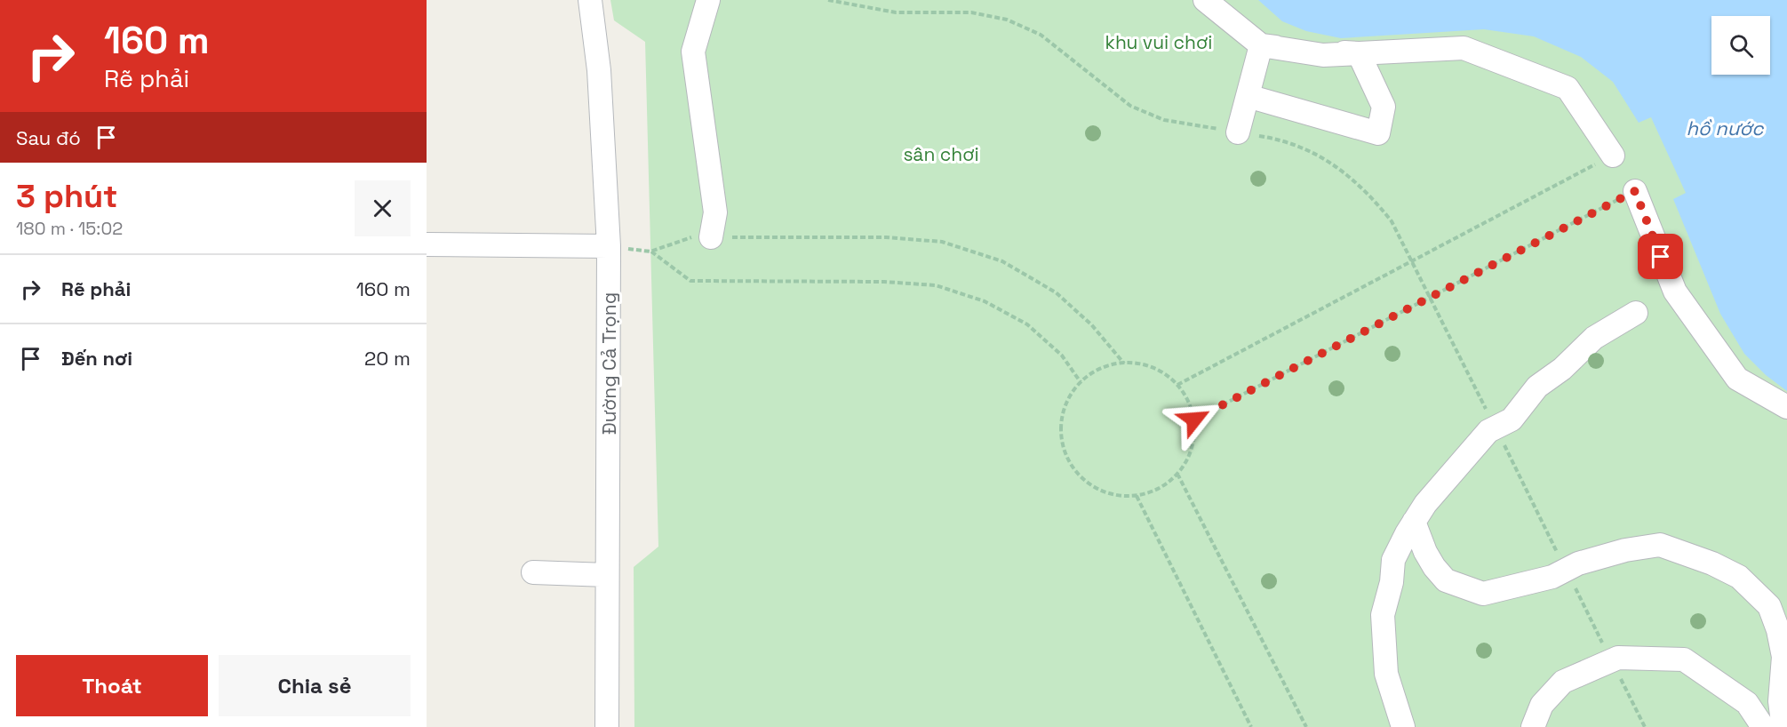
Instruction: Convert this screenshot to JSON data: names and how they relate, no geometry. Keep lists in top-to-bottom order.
{
  "streets": {
    "street": ["Đường Cả Trọng"]
  },
  "water": ["hồ nước"],
  "parks": ["khu vui chơi", "sân chơi"],
  "page": {
    "turn": ["160 m", "Rẽ phải"],
    "then": "Sau đó",
    "heading": ["3 phút", "180 m · 15:02"],
    "list": [
      {
        "name": "Rẽ phải",
        "value": "160 m"
      },
      {
        "name": "Đến nơi",
        "value": "20 m"
      }
    ],
    "buttons": ["Thoát", "Chia sẻ"]
  }
}
